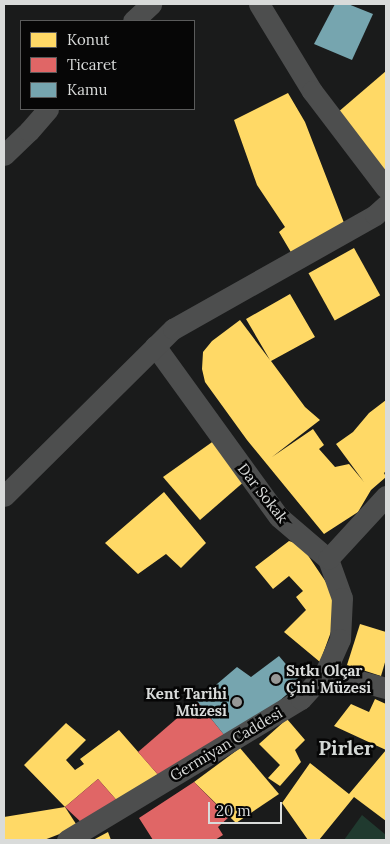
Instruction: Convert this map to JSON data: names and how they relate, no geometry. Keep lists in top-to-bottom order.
{
  "streets": {
    "street": ["Dar Sokak", "Germiyan Caddesi"]
  },
  "crossings": [
    ["Dar Sokak", "Germiyan Caddesi"]
  ],
  "districts": ["Pirler"],
  "places": ["Sıtkı Olçar Çini Müzesi", "Kent Tarihi Müzesi"],
  "legend": ["Konut", "Ticaret", "Kamu"],
  "scale_bar": "20 m"
}
